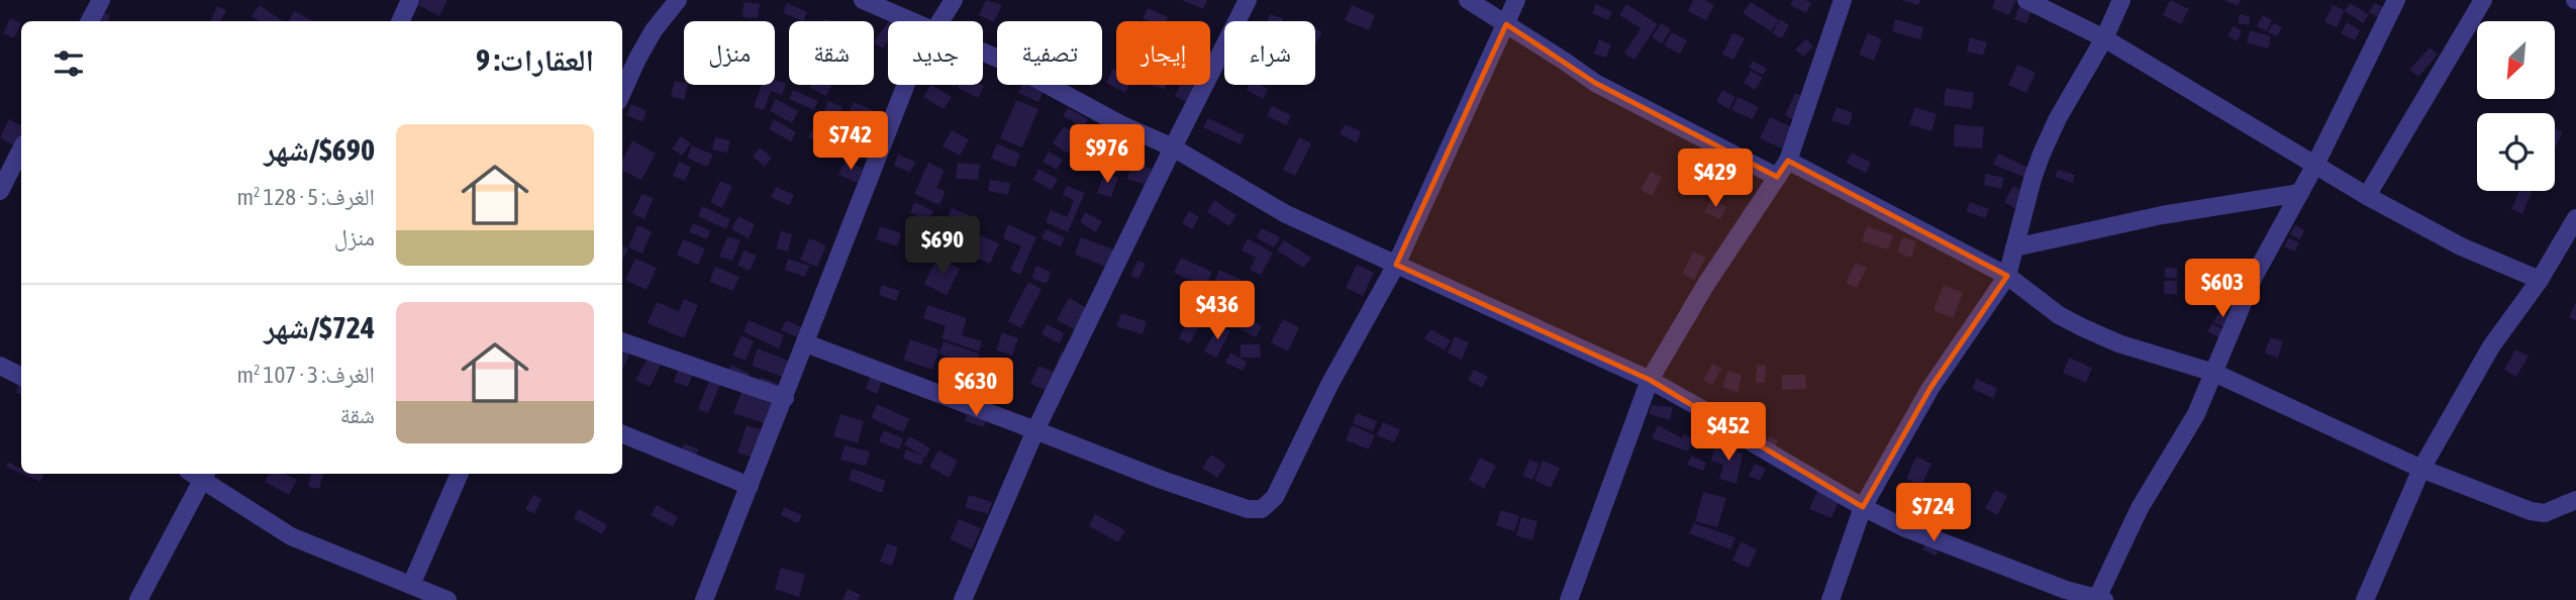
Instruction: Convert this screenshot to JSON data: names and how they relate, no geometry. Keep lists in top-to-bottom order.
{
  "north": "bottom left",
  "page": {
    "chip": [
      "شراء",
      "إيجار",
      "تصفية",
      "جديد",
      "شقة",
      "منزل"
    ],
    "heading": "العقارات: 9",
    "list": [
      {
        "name": "$690/شهر",
        "note": "الغرف: 5 · 128 m² · منزل"
      },
      {
        "name": "$724/شهر",
        "note": "الغرف: 3 · 107 m² · شقة"
      }
    ],
    "price": [
      "$742",
      "$976",
      "$429",
      "$690",
      "$603",
      "$436",
      "$630",
      "$452",
      "$724"
    ]
  }
}
